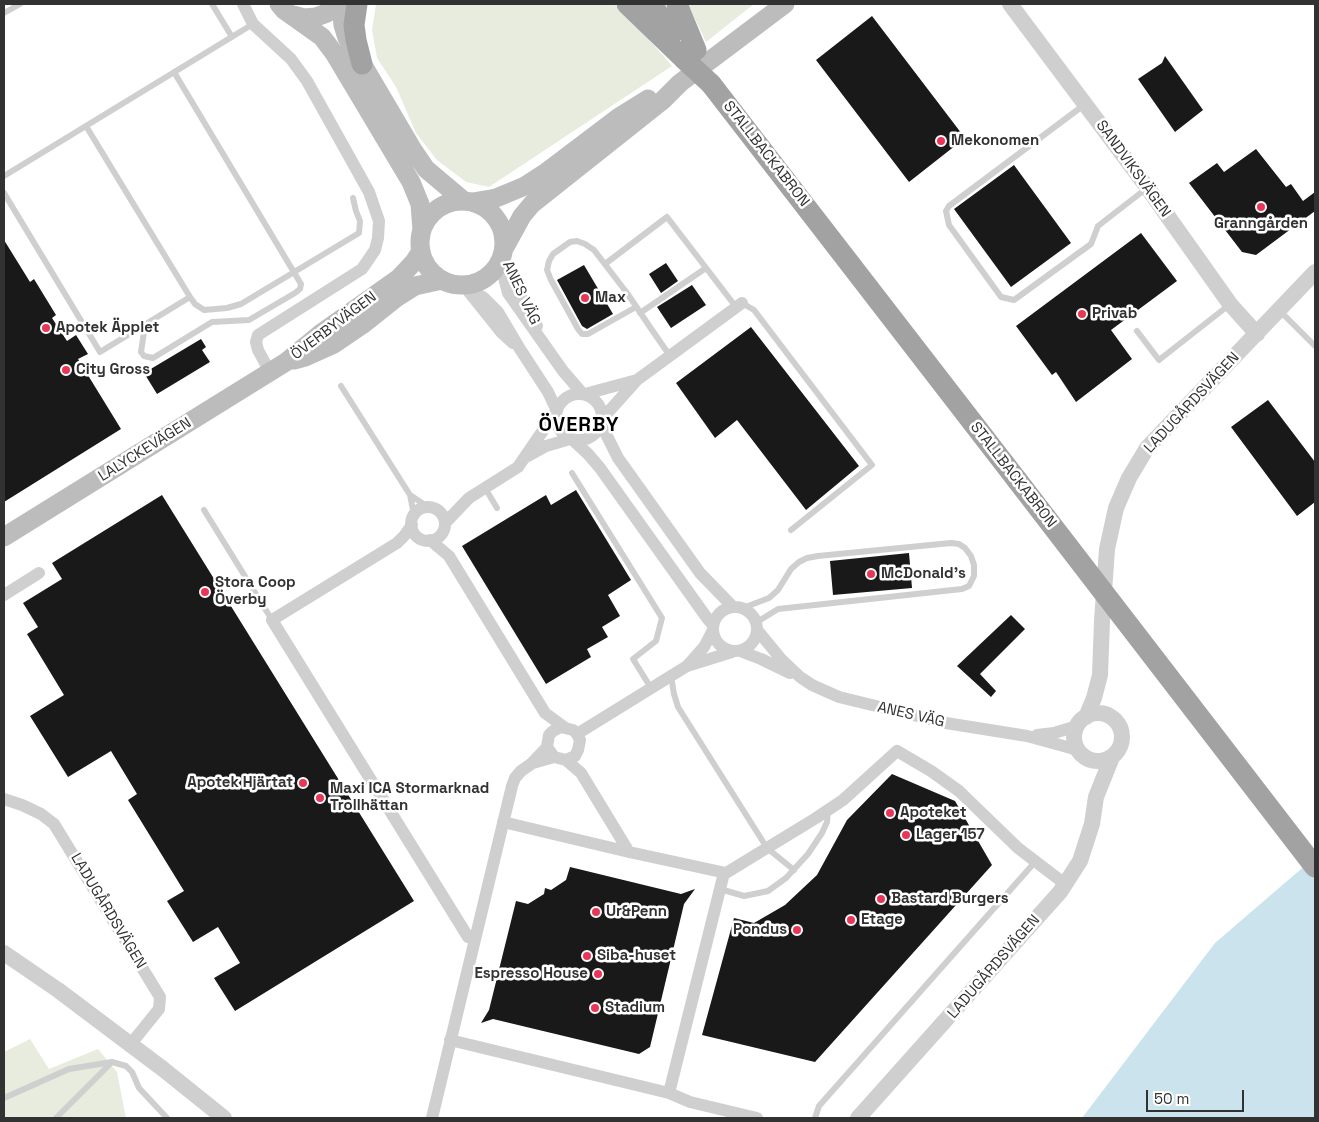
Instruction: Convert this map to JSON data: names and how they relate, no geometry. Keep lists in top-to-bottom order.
{
  "streets": {
    "highway": ["STALLBACKABRON"],
    "main road": ["ÖVERBYVÄGEN", "LALYCKEVÄGEN"],
    "street": ["SANDVIKSVÄGEN", "ANES VÄG", "LADUGÅRDSVÄGEN"]
  },
  "crossings": [
    ["SANDVIKSVÄGEN", "LADUGÅRDSVÄGEN"],
    ["ANES VÄG", "ÖVERBYVÄGEN"],
    ["ANES VÄG", "LADUGÅRDSVÄGEN"],
    ["ÖVERBYVÄGEN", "LALYCKEVÄGEN"]
  ],
  "districts": ["ÖVERBY"],
  "places": [
    "Mekonomen",
    "Granngården",
    "Max",
    "Privab",
    "Apotek Äpplet",
    "City Gross",
    "McDonald's",
    "Stora Coop Överby",
    "Apotek Hjärtat",
    "Maxi ICA Stormarknad Trollhättan",
    "Apoteket",
    "Lager 157",
    "Bastard Burgers",
    "Ur&Penn",
    "Etage",
    "Pondus",
    "Siba-huset",
    "Espresso House",
    "Stadium"
  ],
  "scale_bar": "50 m"
}
